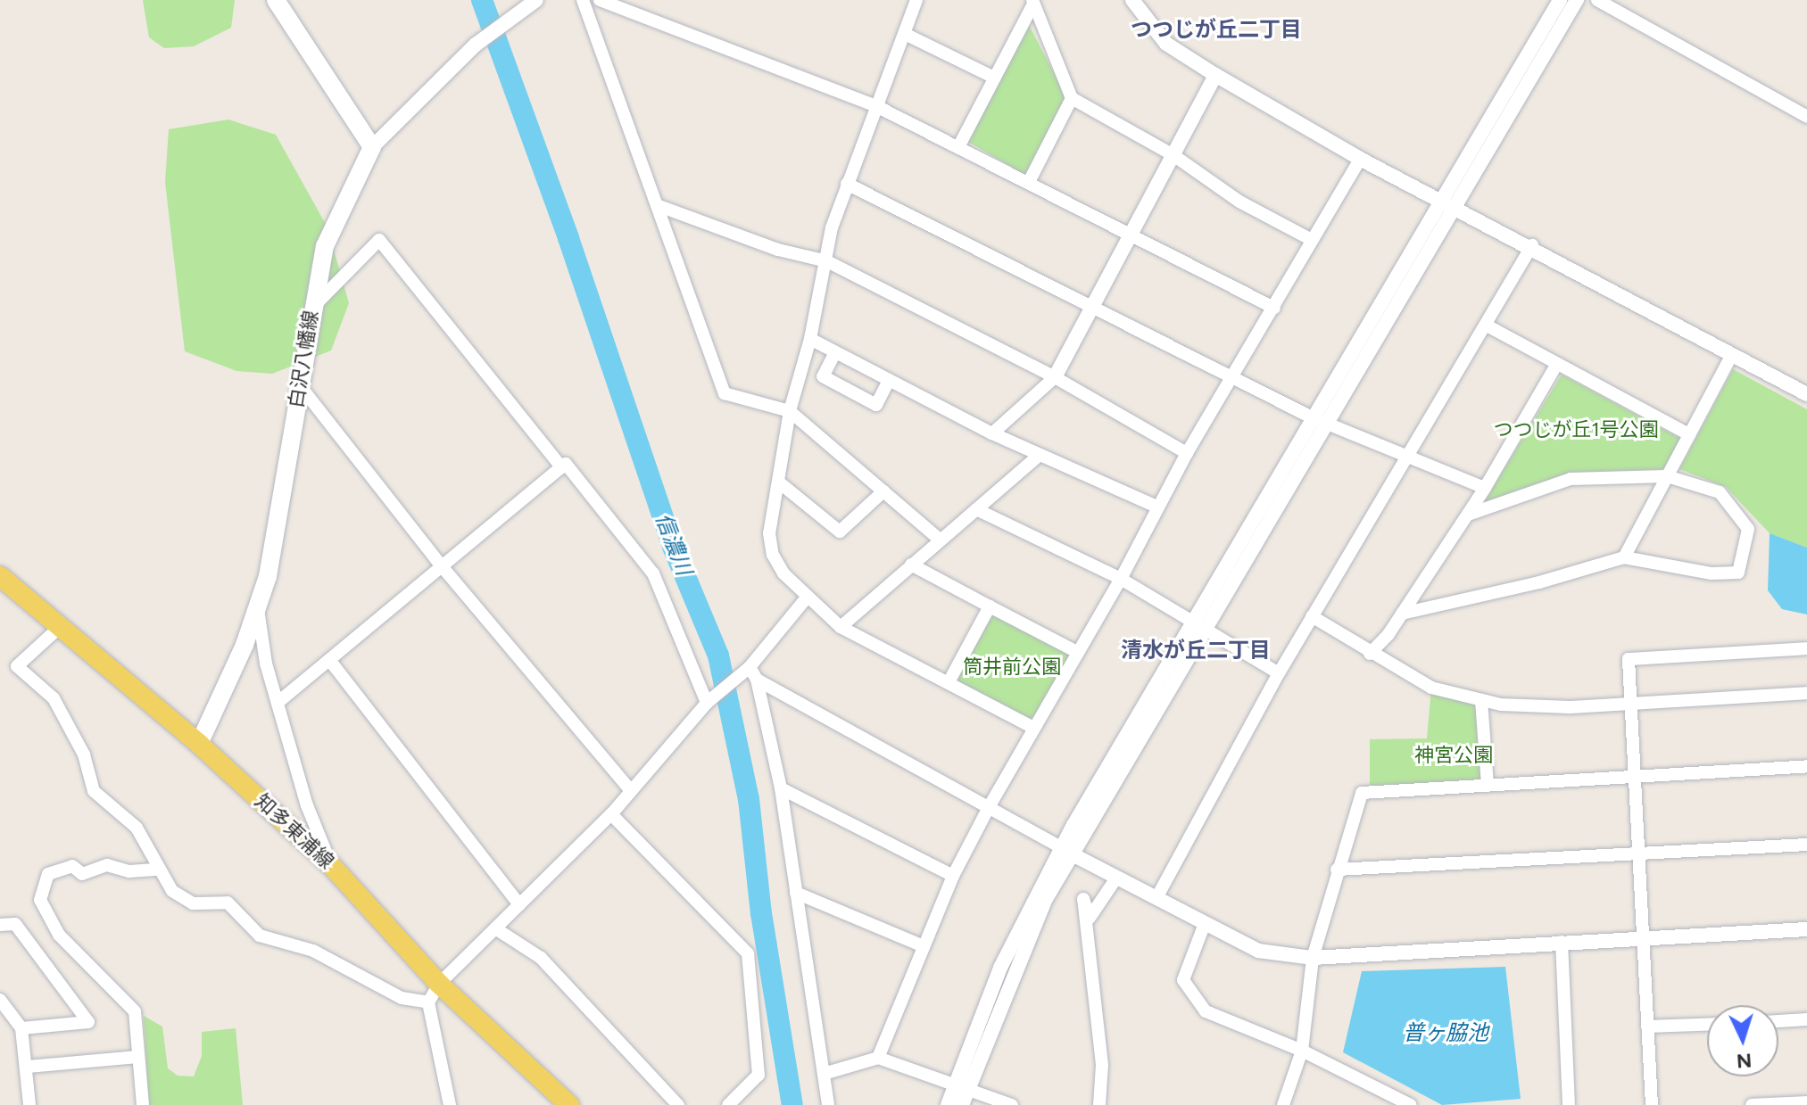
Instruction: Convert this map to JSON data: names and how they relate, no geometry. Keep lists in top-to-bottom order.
{
  "streets": {
    "main road": ["白沢八幡線", "知多東浦線"]
  },
  "crossings": [
    ["白沢八幡線", "知多東浦線"]
  ],
  "districts": ["つつじが丘二丁目", "清水が丘二丁目"],
  "water": ["信濃川", "普ヶ脇池"],
  "parks": ["つつじが丘1号公園", "筒井前公園", "神宮公園"],
  "north": "bottom"
}
